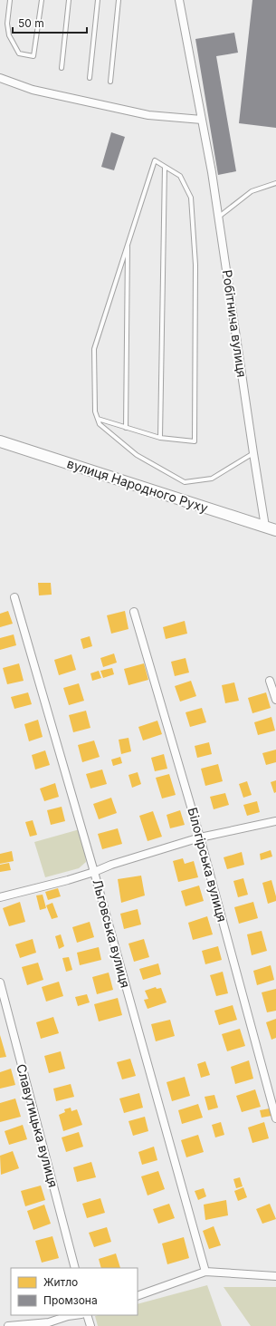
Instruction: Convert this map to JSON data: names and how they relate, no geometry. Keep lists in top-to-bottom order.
{
  "streets": {
    "main road": ["вулиця Народного Руху"],
    "street": [
      "Робітнича вулиця",
      "Білогірська вулиця",
      "Льговська вулиця",
      "Славутицька вулиця"
    ]
  },
  "crossings": [
    ["Робітнича вулиця", "вулиця Народного Руху"]
  ],
  "legend": ["Житло", "Промзона"],
  "scale_bar": "50 m"
}
